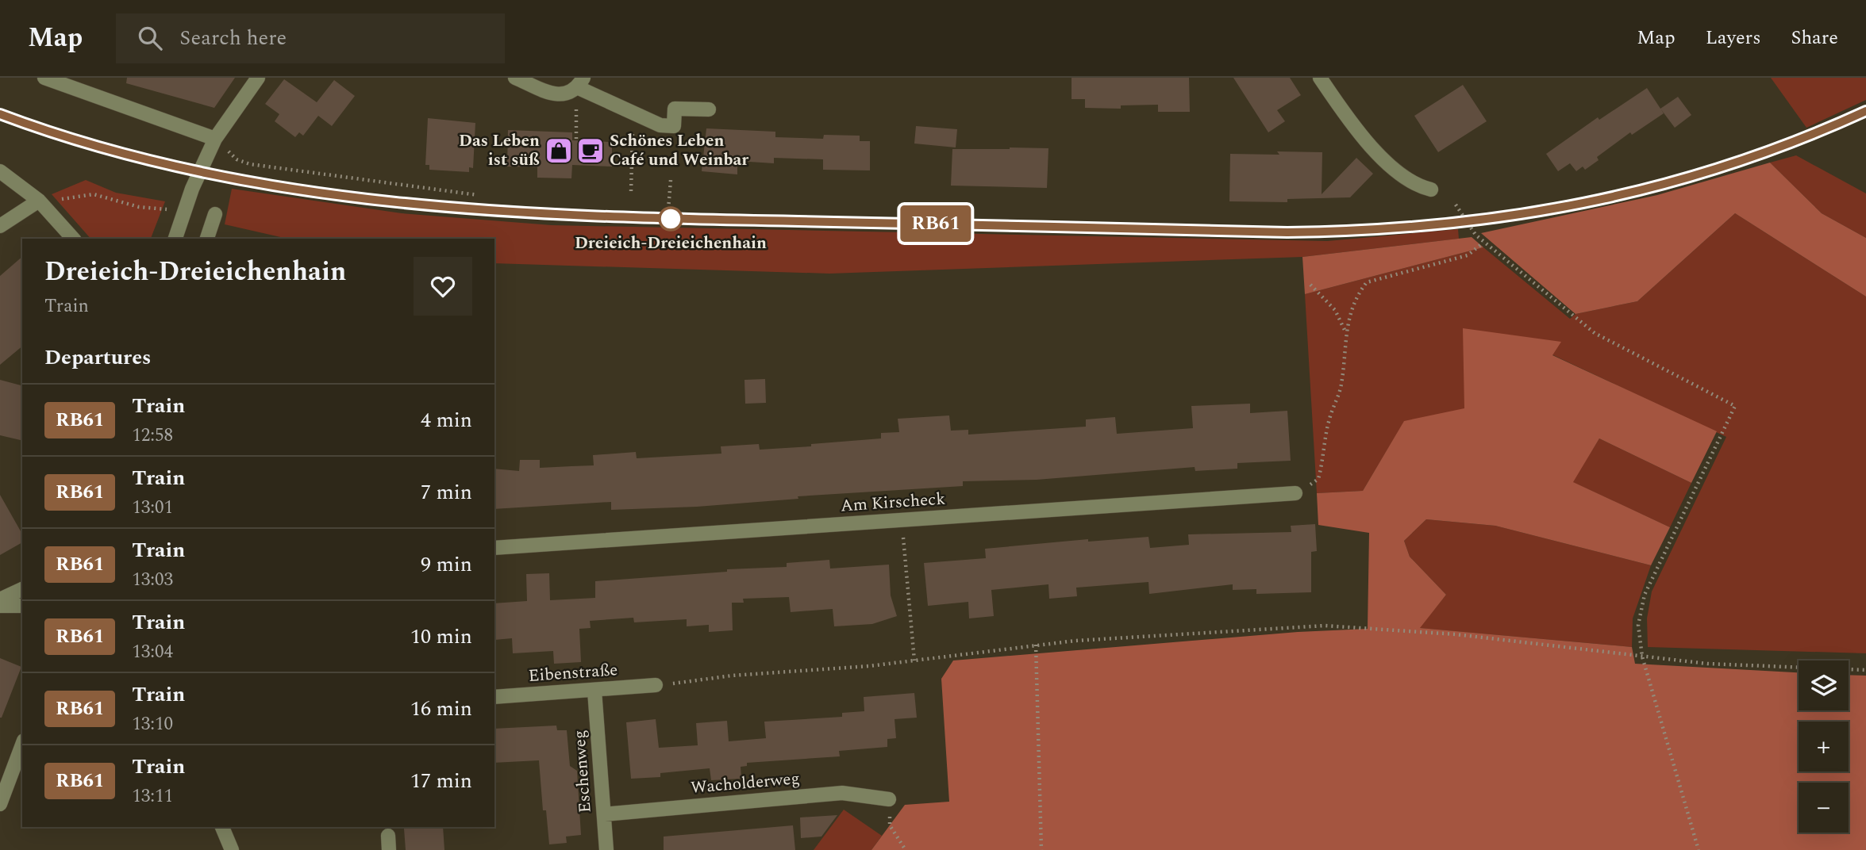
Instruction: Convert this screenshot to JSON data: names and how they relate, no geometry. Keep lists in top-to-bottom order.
{
  "streets": {
    "street": [
      "Am Kirscheck",
      "Eibenstraße",
      "Eschenweg",
      "Wacholderweg"
    ]
  },
  "crossings": [
    ["Eibenstraße", "Eschenweg"],
    ["Eschenweg", "Wacholderweg"]
  ],
  "places": {
    "shop": ["Das Leben ist süß"],
    "cafe": ["Schönes Leben Café und Weinbar"],
    "other": ["Dreieich-Dreieichenhain"]
  },
  "page": {
    "header": "Map",
    "search": "Search here",
    "nav": ["Map", "Layers", "Share"],
    "on_map": "RB61",
    "heading": [
      ["Dreieich-Dreieichenhain", "Train"],
      "Departures"
    ],
    "list": [
      {
        "mark": "RB61",
        "name": "Train",
        "note": "12:58",
        "value": "4 min"
      },
      {
        "mark": "RB61",
        "name": "Train",
        "note": "13:01",
        "value": "7 min"
      },
      {
        "mark": "RB61",
        "name": "Train",
        "note": "13:03",
        "value": "9 min"
      },
      {
        "mark": "RB61",
        "name": "Train",
        "note": "13:04",
        "value": "10 min"
      },
      {
        "mark": "RB61",
        "name": "Train",
        "note": "13:10",
        "value": "16 min"
      },
      {
        "mark": "RB61",
        "name": "Train",
        "note": "13:11",
        "value": "17 min"
      }
    ],
    "map_buttons": ["+", "−"]
  }
}
